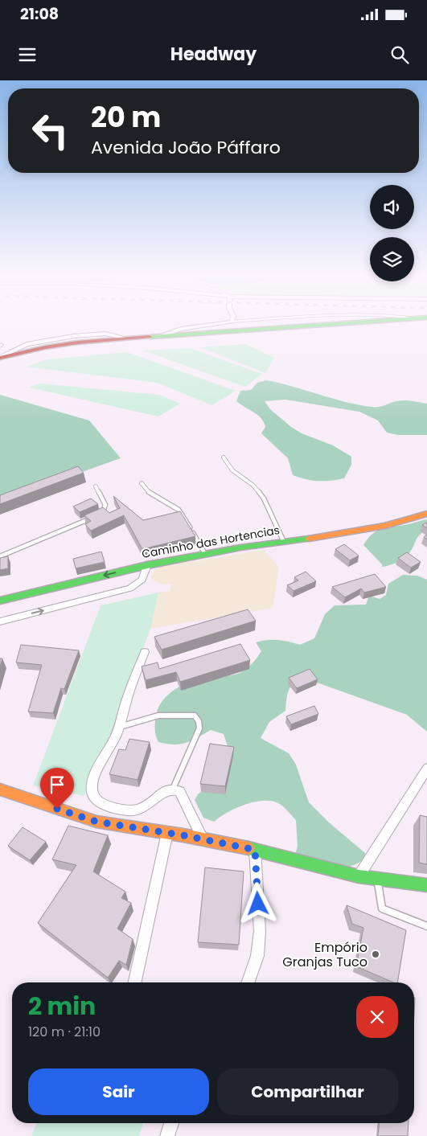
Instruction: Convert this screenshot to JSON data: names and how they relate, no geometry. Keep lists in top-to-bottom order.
{
  "streets": {
    "main road": ["Caminho das Hortencias"]
  },
  "places": ["Empório Granjas Tuco"],
  "page": {
    "status": "21:08",
    "header": "Headway",
    "turn": ["20 m", "Avenida João Páffaro"],
    "heading": ["2 min", "120 m · 21:10"],
    "buttons": ["Sair", "Compartilhar"]
  }
}
